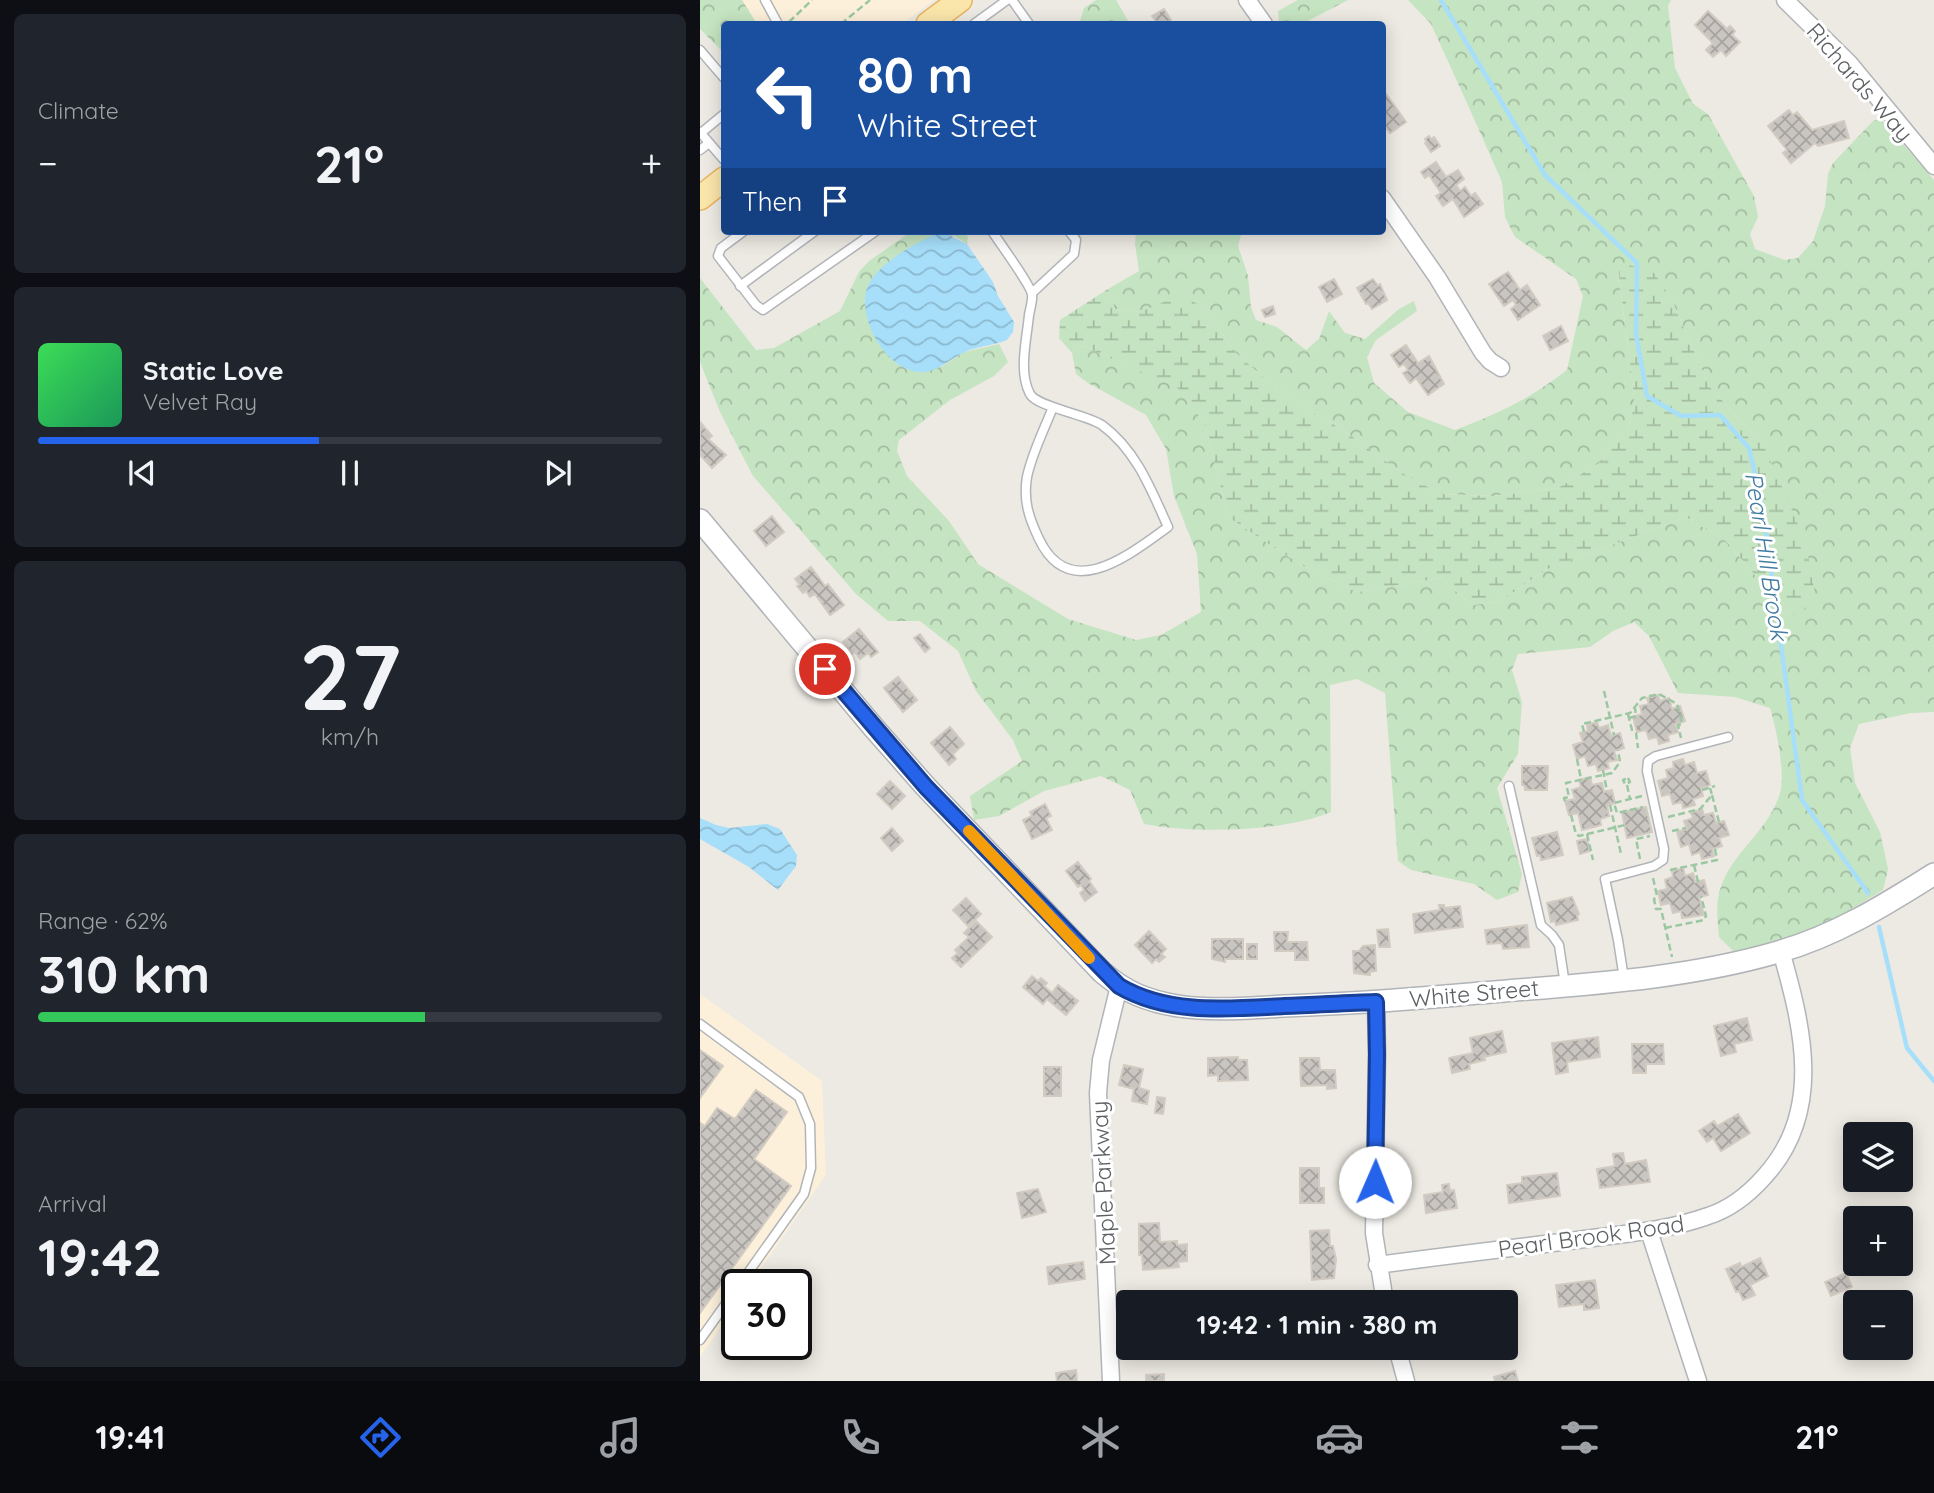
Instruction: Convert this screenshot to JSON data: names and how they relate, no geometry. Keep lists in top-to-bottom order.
{
  "streets": {
    "street": [
      "Richards Way",
      "White Street",
      "Maple Parkway",
      "Pearl Brook Road"
    ]
  },
  "crossings": [
    ["White Street", "Maple Parkway"],
    ["White Street", "Pearl Brook Road"]
  ],
  "water": ["Pearl Hill Brook"],
  "page": {
    "tile": [
      "Climate",
      ["27", "km/h"],
      ["Range · 62%", "310 km"],
      ["Arrival", "19:42"]
    ],
    "turn": ["80 m", "White Street"],
    "heat": ["−", "21°", "+"],
    "then": "Then",
    "song": ["Static Love", "Velvet Ray"],
    "map_buttons": ["+", "−"],
    "limit": "30",
    "trip": "19:42 · 1 min · 380 m",
    "tabs": ["19:41", "21°"]
  }
}
